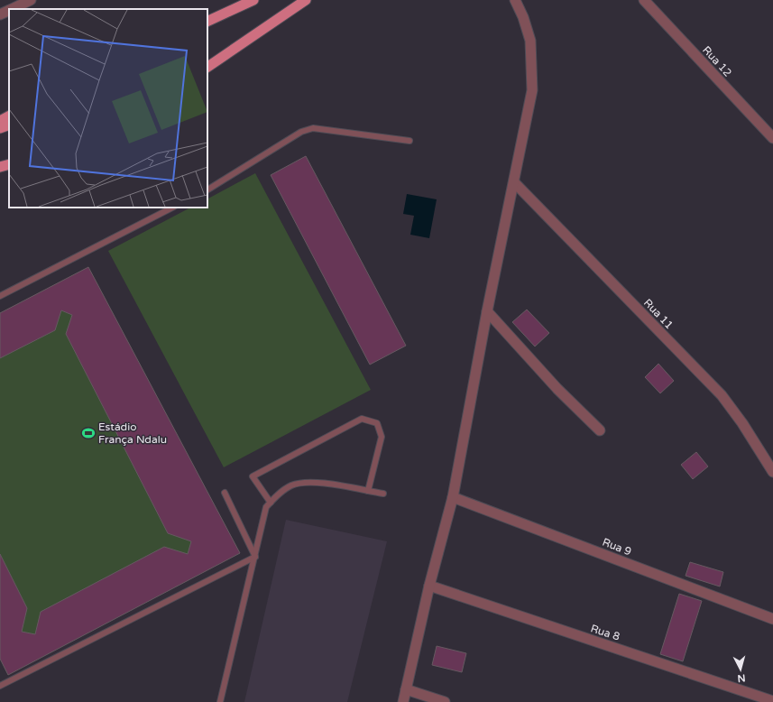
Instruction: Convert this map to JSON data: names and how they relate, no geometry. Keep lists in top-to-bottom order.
{
  "streets": {
    "street": [
      "Rua 12",
      "Rua 11",
      "Rua 9",
      "Rua 8"
    ]
  },
  "places": {
    "sports": ["Estádio França Ndalu"]
  },
  "north": "bottom"
}
